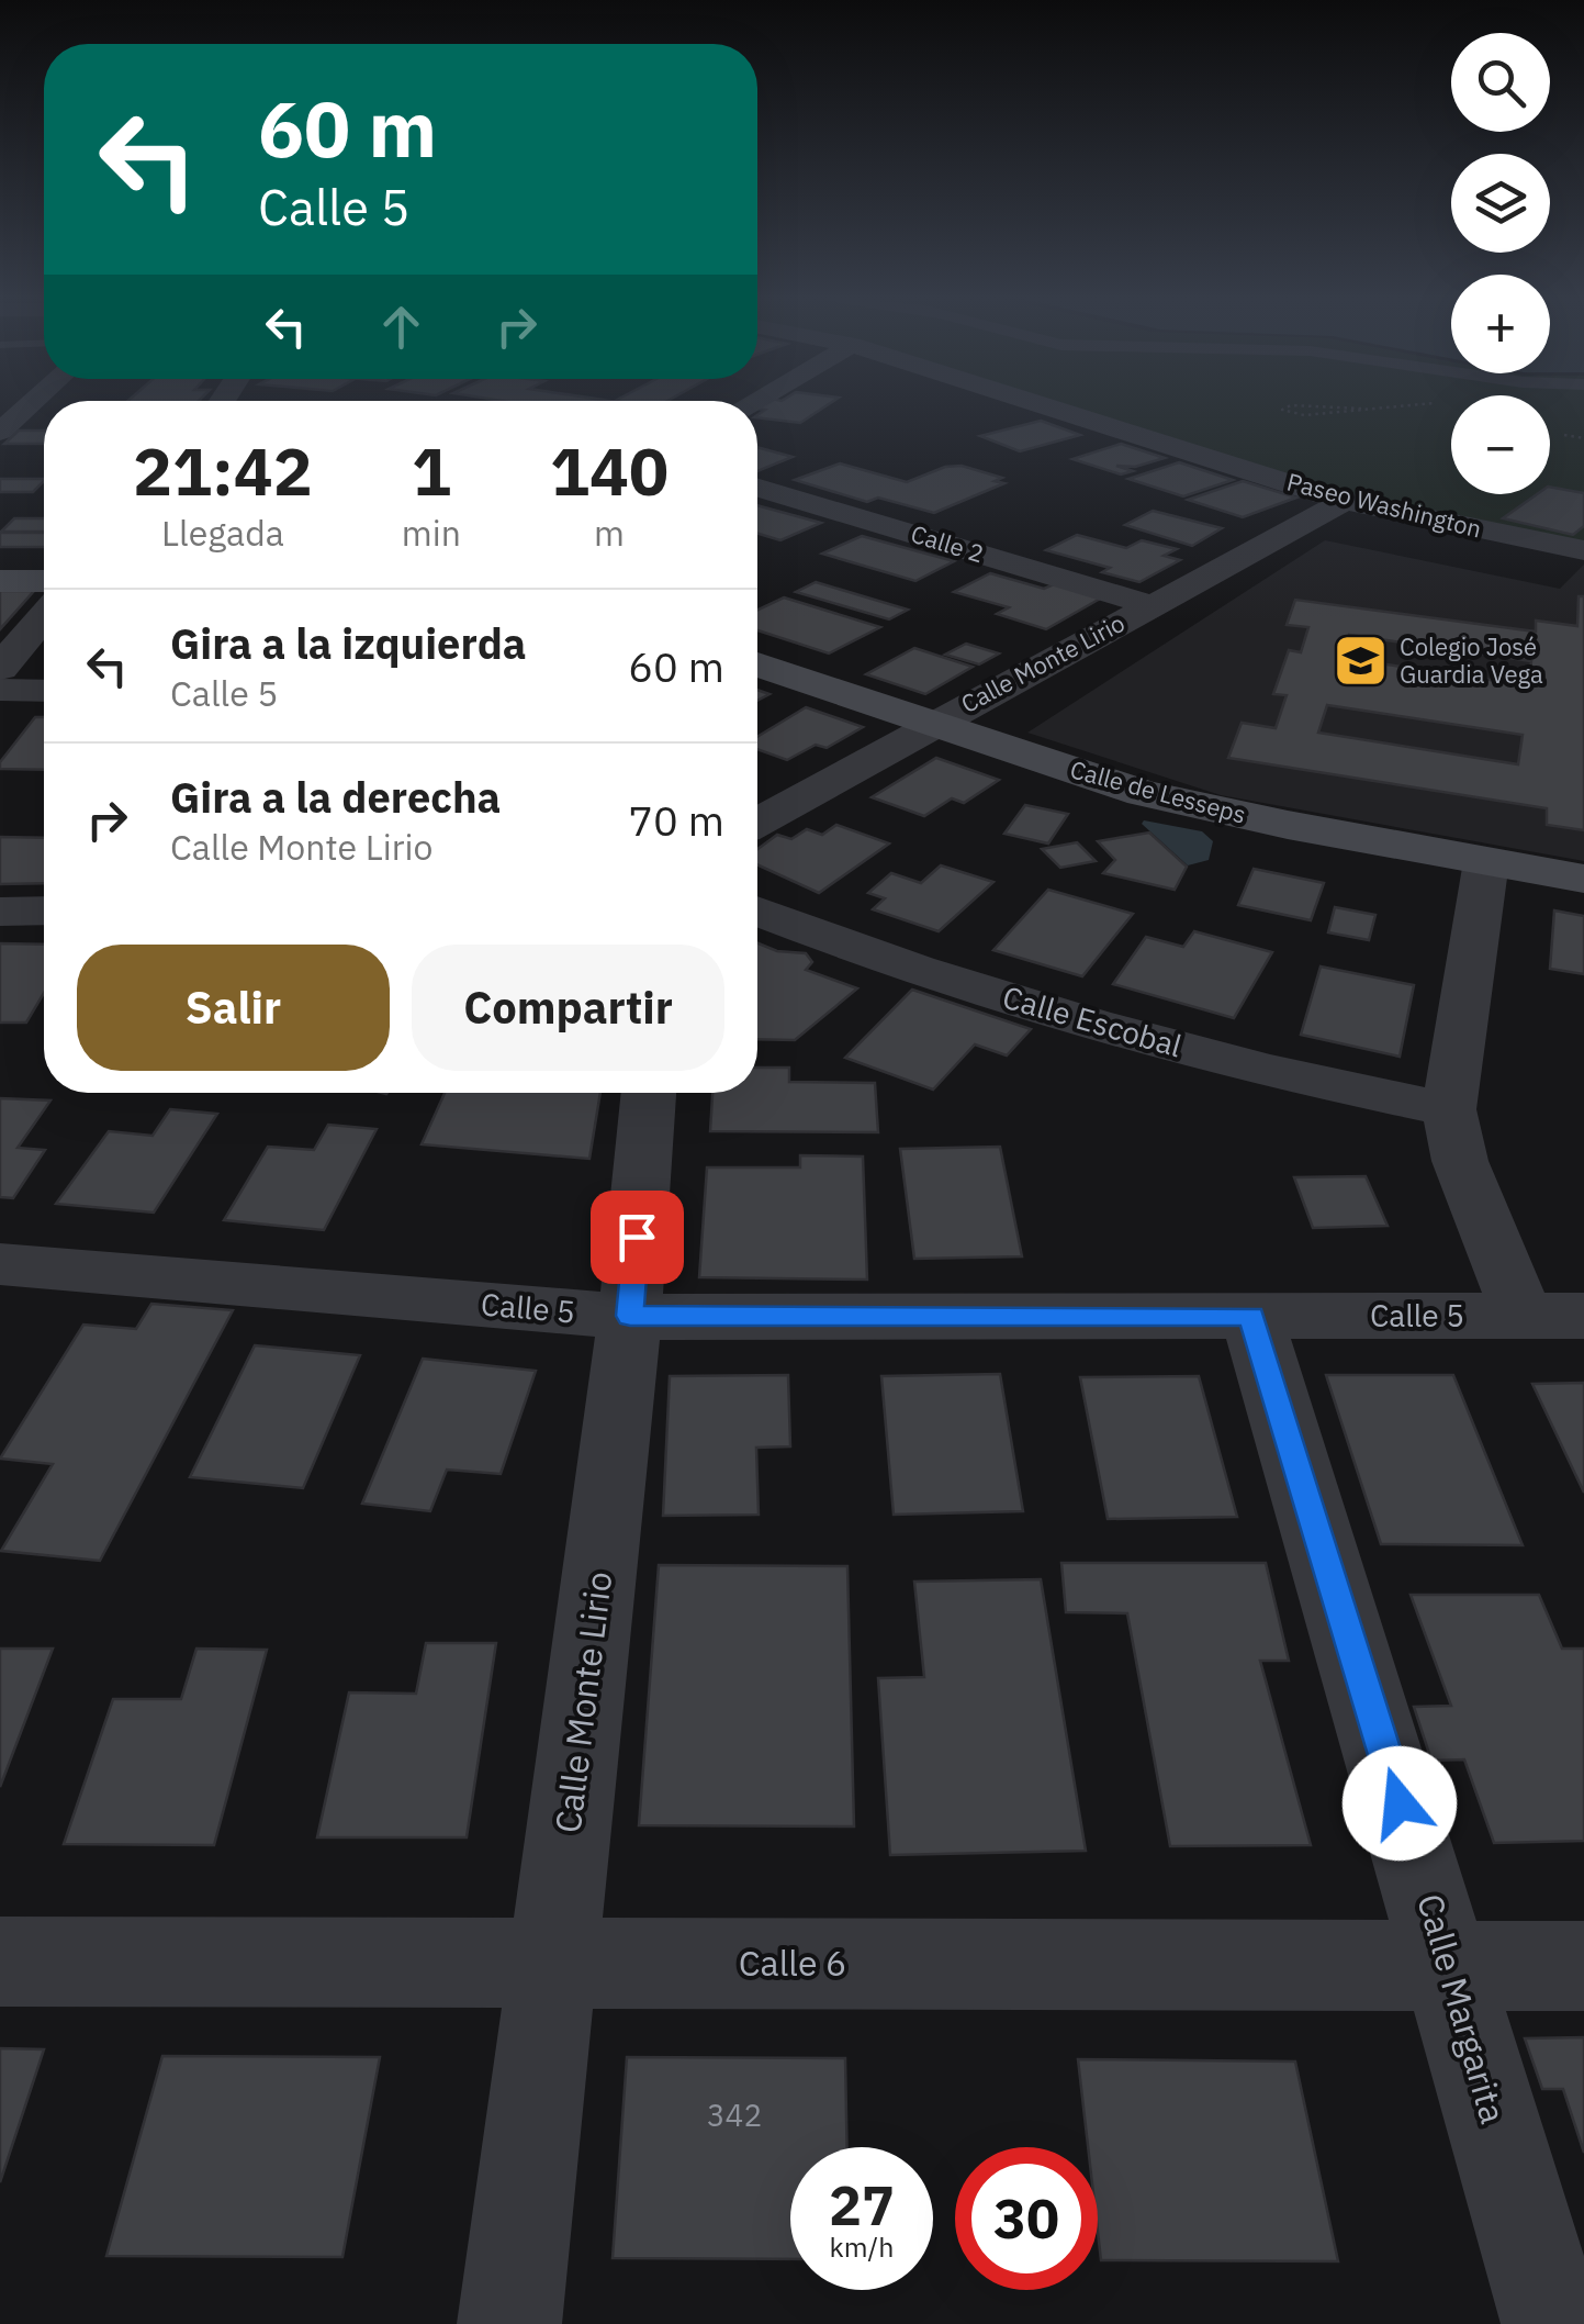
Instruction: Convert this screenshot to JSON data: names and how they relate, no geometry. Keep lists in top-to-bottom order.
{
  "streets": {
    "main road": ["Calle de Lesseps"],
    "street": [
      "Paseo Washington",
      "Calle 2",
      "Calle Monte Lirio",
      "Calle Escobal",
      "Calle 5",
      "Calle 6",
      "Calle Margarita"
    ]
  },
  "crossings": [
    ["Paseo Washington", "Calle Monte Lirio"],
    ["Calle 2", "Calle Monte Lirio"],
    ["Calle Monte Lirio", "Calle de Lesseps"],
    ["Calle Monte Lirio", "Calle 5"],
    ["Calle Monte Lirio", "Calle 6"],
    ["Calle 5", "Calle Margarita"],
    ["Calle 6", "Calle Margarita"]
  ],
  "places": {
    "school or university": ["Colegio José Guardia Vega"]
  },
  "house_numbers": ["342"],
  "page": {
    "map_buttons": ["+", "−"],
    "turn": ["60 m", "Calle 5"],
    "eta": [
      "21:42",
      "Llegada",
      "1",
      "min",
      "140",
      "m"
    ],
    "list": [
      {
        "name": "Gira a la izquierda",
        "note": "Calle 5",
        "value": "60 m"
      },
      {
        "name": "Gira a la derecha",
        "note": "Calle Monte Lirio",
        "value": "70 m"
      }
    ],
    "buttons": ["Salir", "Compartir"],
    "speed": "27 km/h",
    "limit": "30"
  }
}
